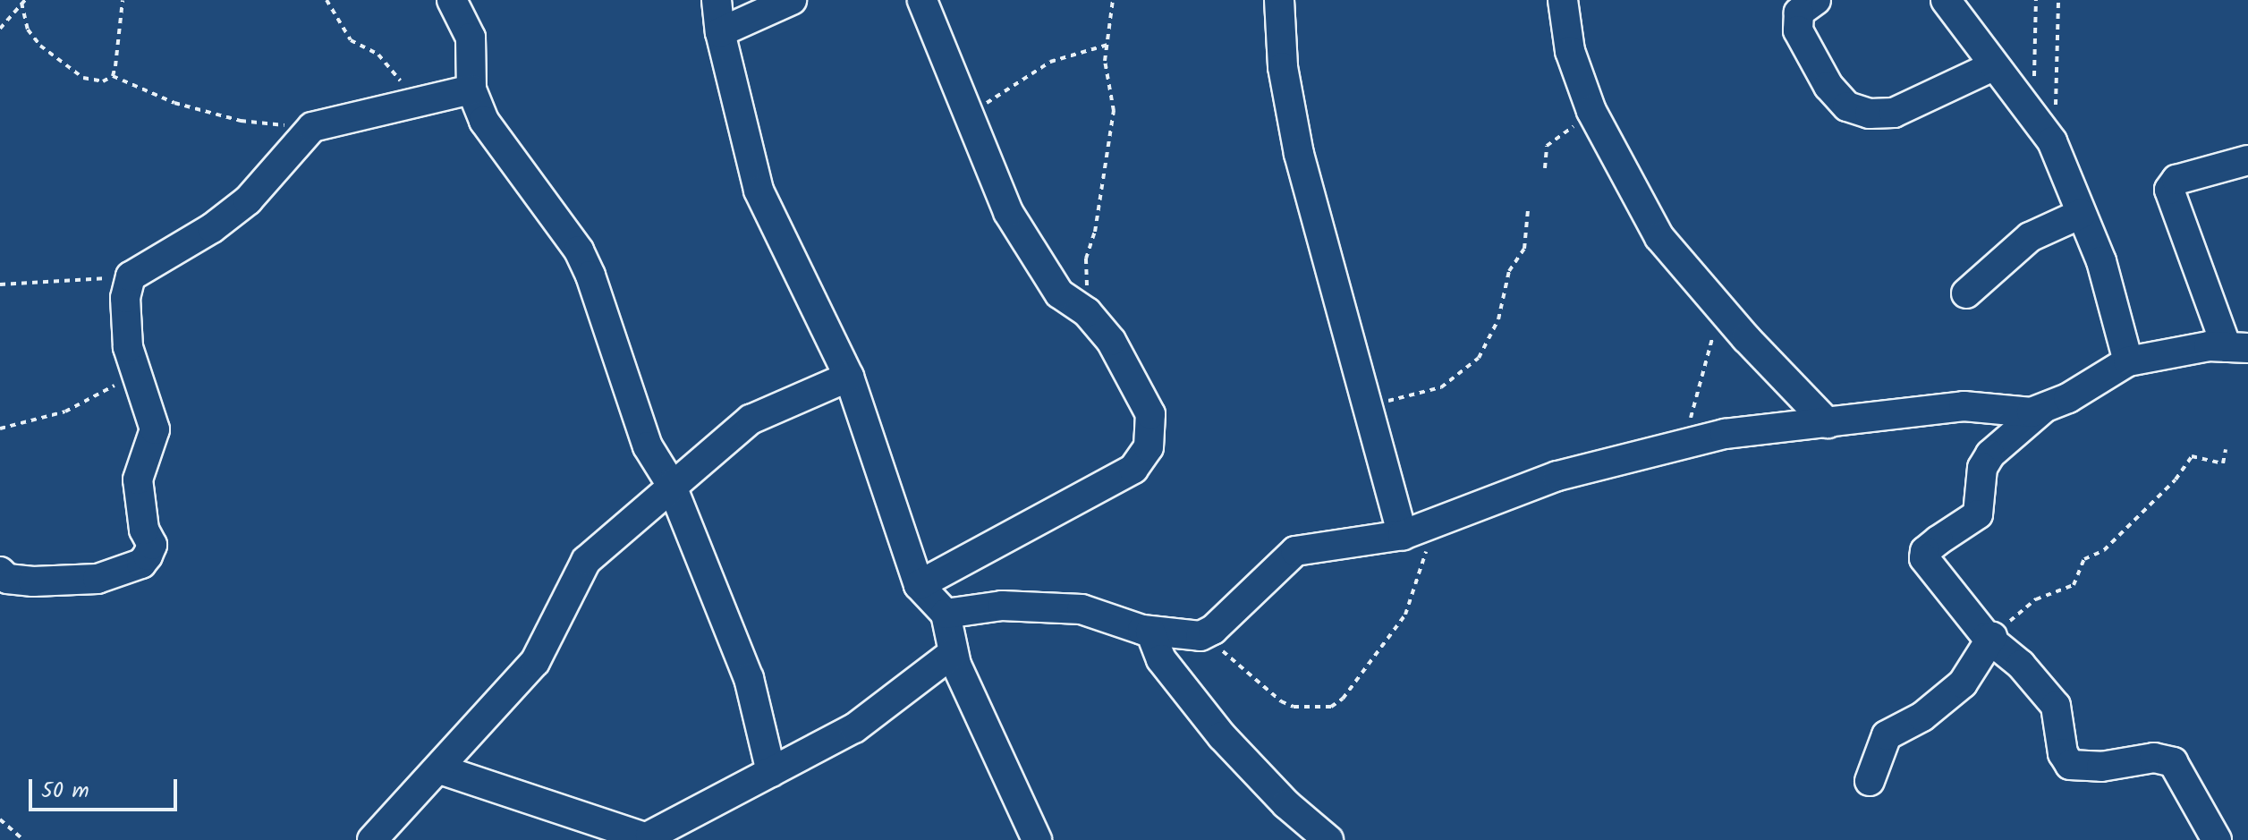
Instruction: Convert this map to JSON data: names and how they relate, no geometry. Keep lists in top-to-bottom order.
{
  "scale_bar": "50 m"
}
